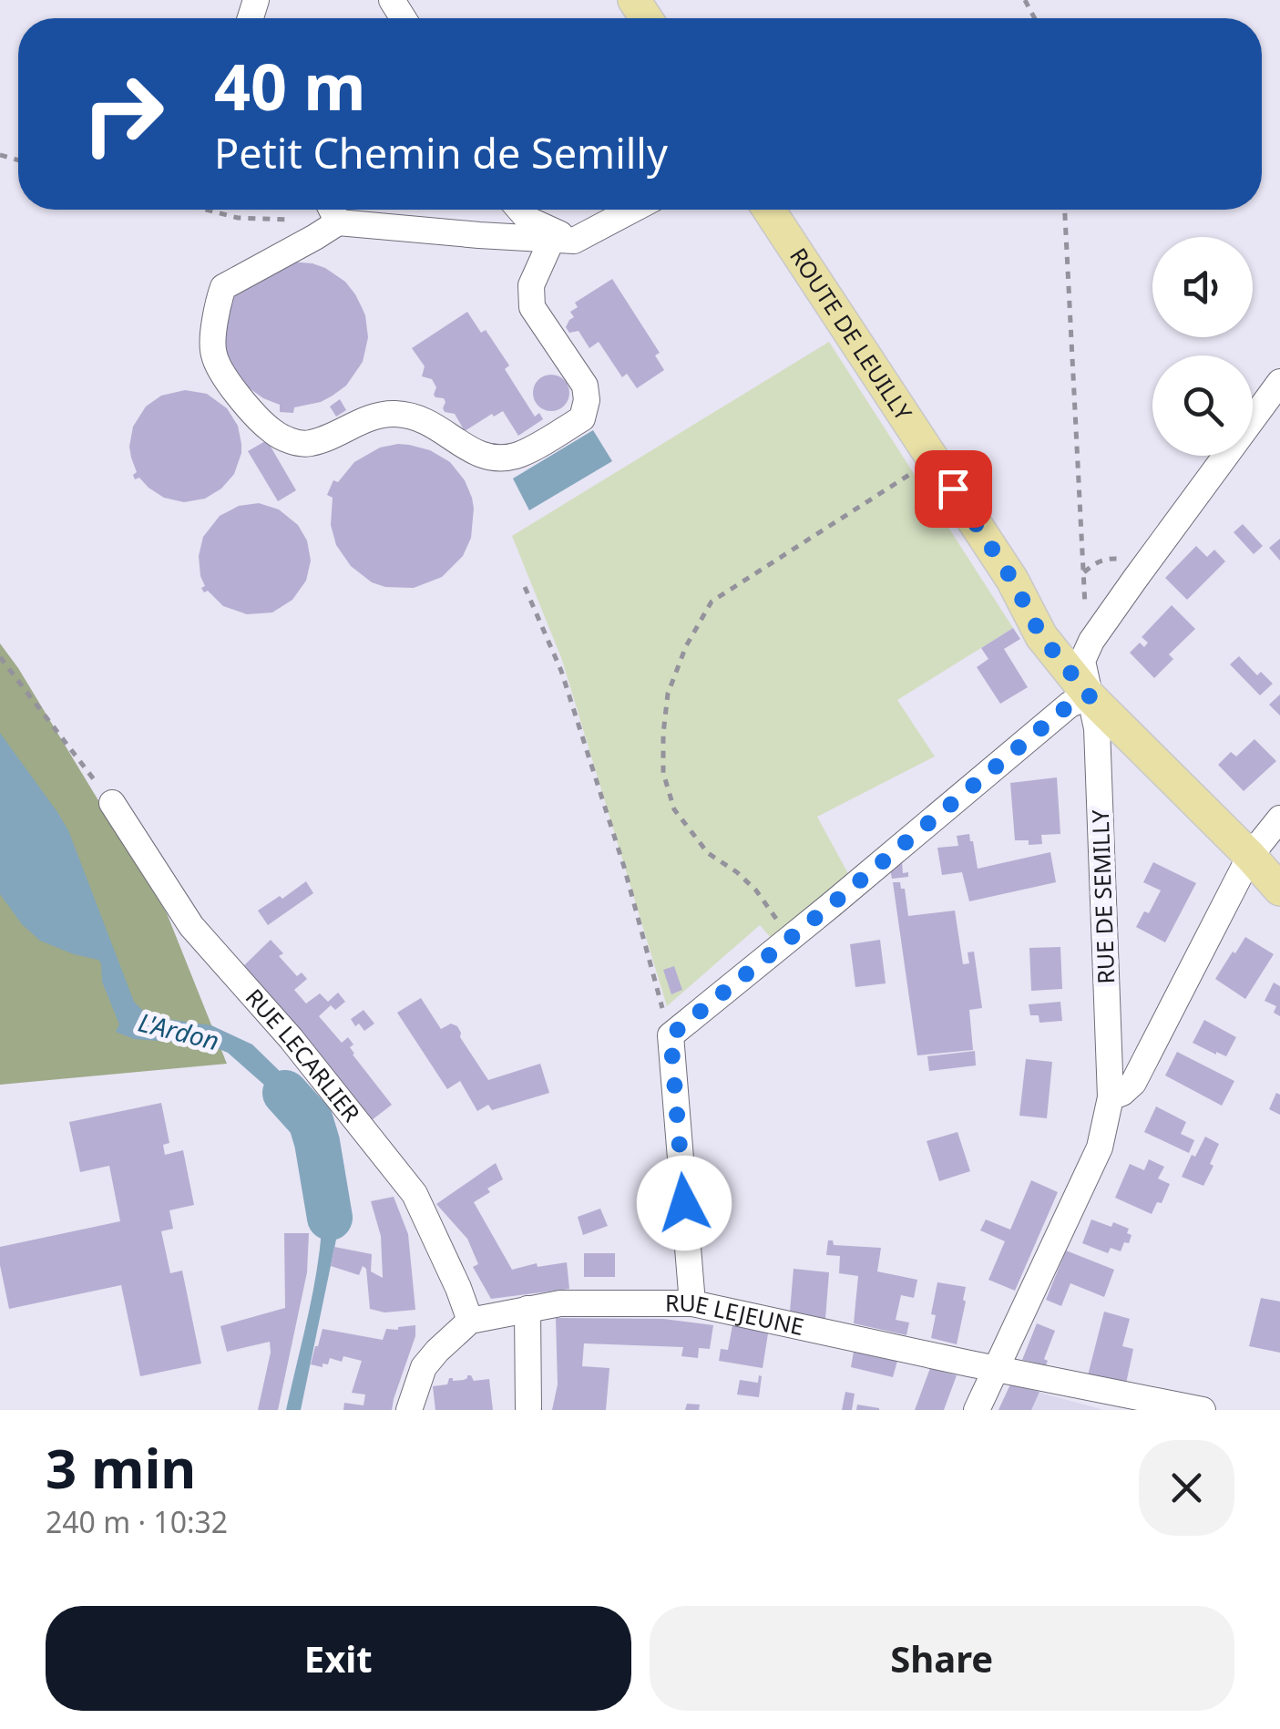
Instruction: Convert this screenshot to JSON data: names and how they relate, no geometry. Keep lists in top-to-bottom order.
{
  "streets": {
    "main road": ["ROUTE DE LEUILLY"],
    "street": ["RUE DE SEMILLY", "RUE LECARLIER", "RUE LEJEUNE"]
  },
  "crossings": [
    ["ROUTE DE LEUILLY", "RUE DE SEMILLY"],
    ["RUE DE SEMILLY", "RUE LEJEUNE"],
    ["RUE LECARLIER", "RUE LEJEUNE"]
  ],
  "water": ["L'Ardon"],
  "page": {
    "turn": ["40 m", "Petit Chemin de Semilly"],
    "heading": ["3 min", "240 m · 10:32"],
    "buttons": ["Exit", "Share"]
  }
}
